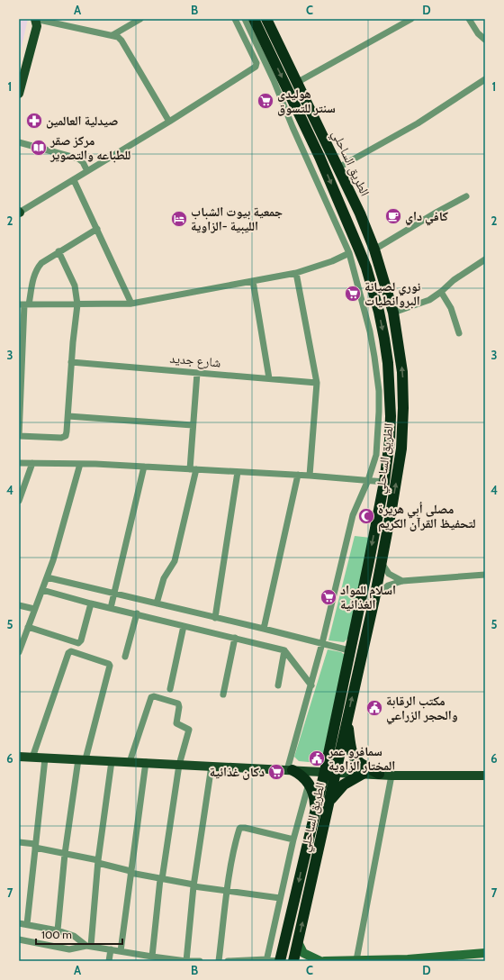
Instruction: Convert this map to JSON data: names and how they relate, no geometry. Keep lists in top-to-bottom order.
{
  "streets": {
    "highway": ["الطريق الساحلي"],
    "street": ["شارع جديد"]
  },
  "places": {
    "supermarket": [
      "هوليدى سنتر للتسوق",
      "نوري لصيانة البروانطيات",
      "اسلام للمواد الغذائية",
      "دكان غذائية"
    ],
    "pharmacy": ["صيدلية العالمين"],
    "library": ["مركز صقر للطباعه والتصوير"],
    "cafe": ["كافي داي"],
    "hotel": ["جمعية بيوت الشباب الليبية -الزاوية"],
    "mosque": ["مصلى أبي هريرة لتحفيظ القرآن الكريم"],
    "public building": ["مكتب الرقابة والحجر الزراعي", "سمافرو عمر المختار الزاوية"]
  },
  "scale_bar": "100 m",
  "grid": {
    "columns": [
      "A",
      "B",
      "C",
      "D"
    ],
    "rows": [
      "1",
      "2",
      "3",
      "4",
      "5",
      "6",
      "7"
    ]
  }
}
